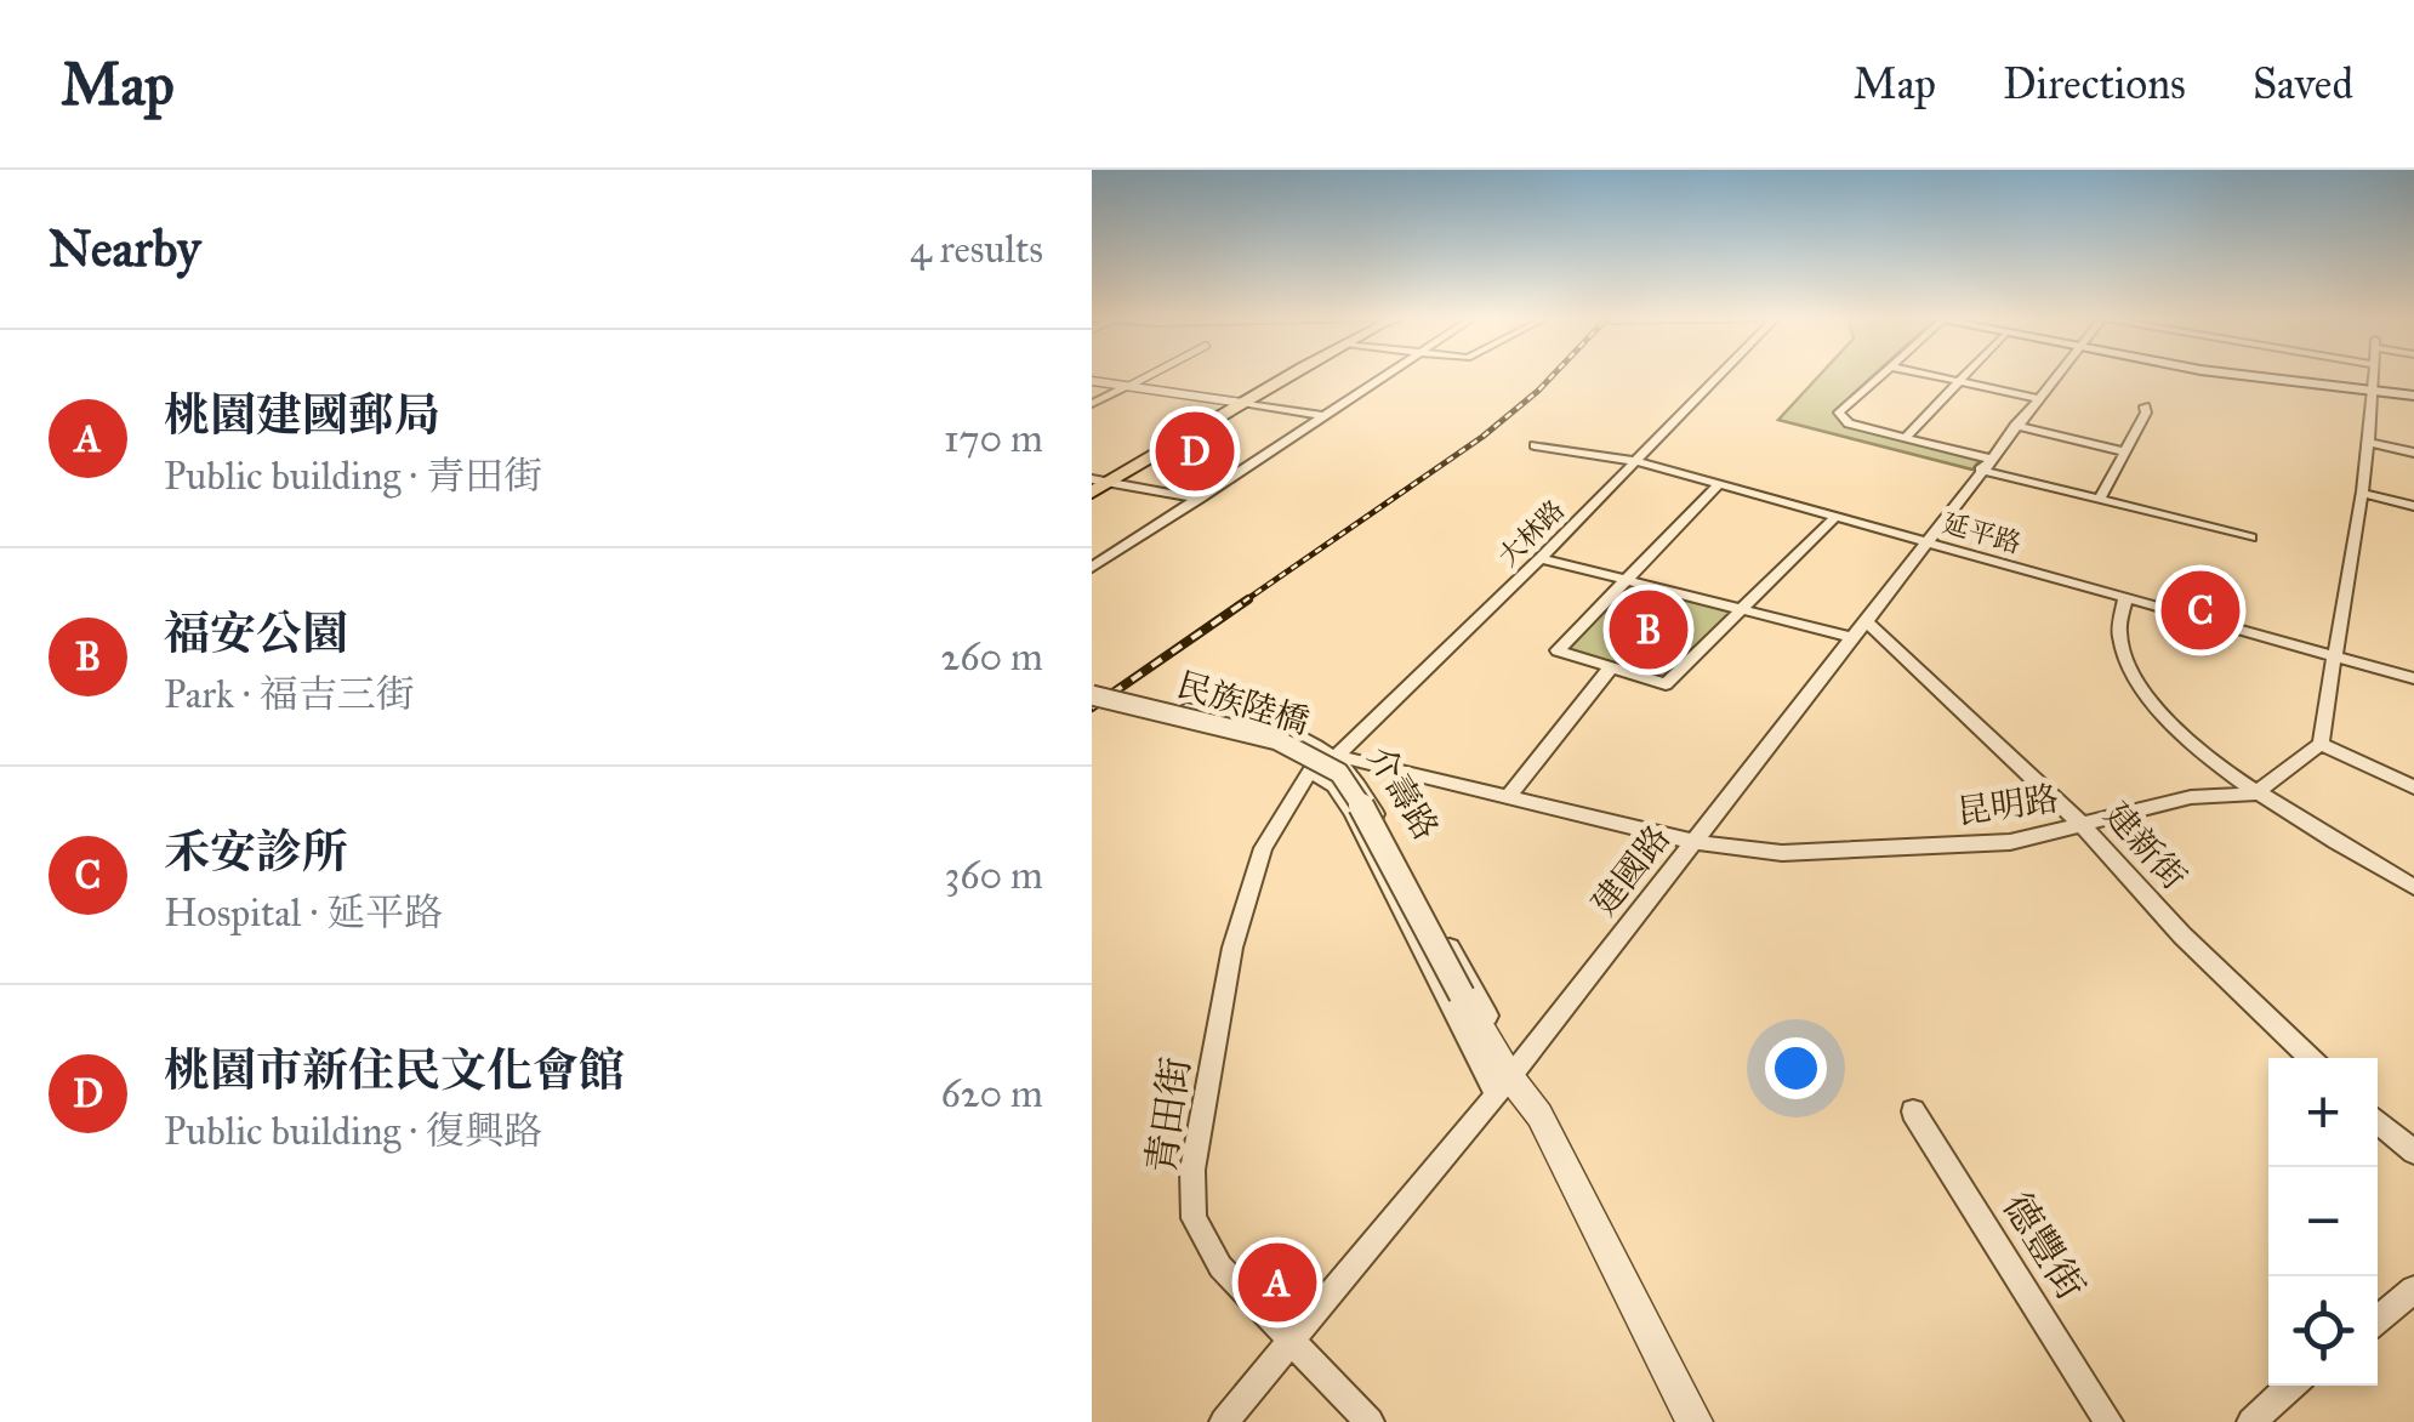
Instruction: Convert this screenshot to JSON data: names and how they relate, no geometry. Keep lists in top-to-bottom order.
{
  "streets": {
    "street": [
      "大林路",
      "延平路",
      "民族陸橋",
      "介壽路",
      "昆明路",
      "建新街",
      "建國路",
      "青田街",
      "德豐街"
    ]
  },
  "crossings": [
    ["大林路", "延平路"],
    ["大林路", "介壽路"],
    ["大林路", "昆明路"],
    ["大林路", "青田街"],
    ["延平路", "建國路"],
    ["民族陸橋", "介壽路"],
    ["介壽路", "昆明路"],
    ["介壽路", "建國路"],
    ["介壽路", "青田街"],
    ["昆明路", "建新街"],
    ["昆明路", "建國路"],
    ["建新街", "建國路"],
    ["建國路", "青田街"]
  ],
  "page": {
    "header": "Map",
    "nav": ["Map", "Directions", "Saved"],
    "heading": ["Nearby", "4 results"],
    "list": [
      {
        "mark": "A",
        "name": "桃園建國郵局",
        "note": "Public building · 青田街",
        "value": "170 m"
      },
      {
        "mark": "B",
        "name": "福安公園",
        "note": "Park · 福吉三街",
        "value": "260 m"
      },
      {
        "mark": "C",
        "name": "禾安診所",
        "note": "Hospital · 延平路",
        "value": "360 m"
      },
      {
        "mark": "D",
        "name": "桃園市新住民文化會館",
        "note": "Public building · 復興路",
        "value": "620 m"
      }
    ],
    "pins": [
      "D",
      "C",
      "B",
      "A"
    ],
    "map_buttons": ["+", "−"]
  }
}
